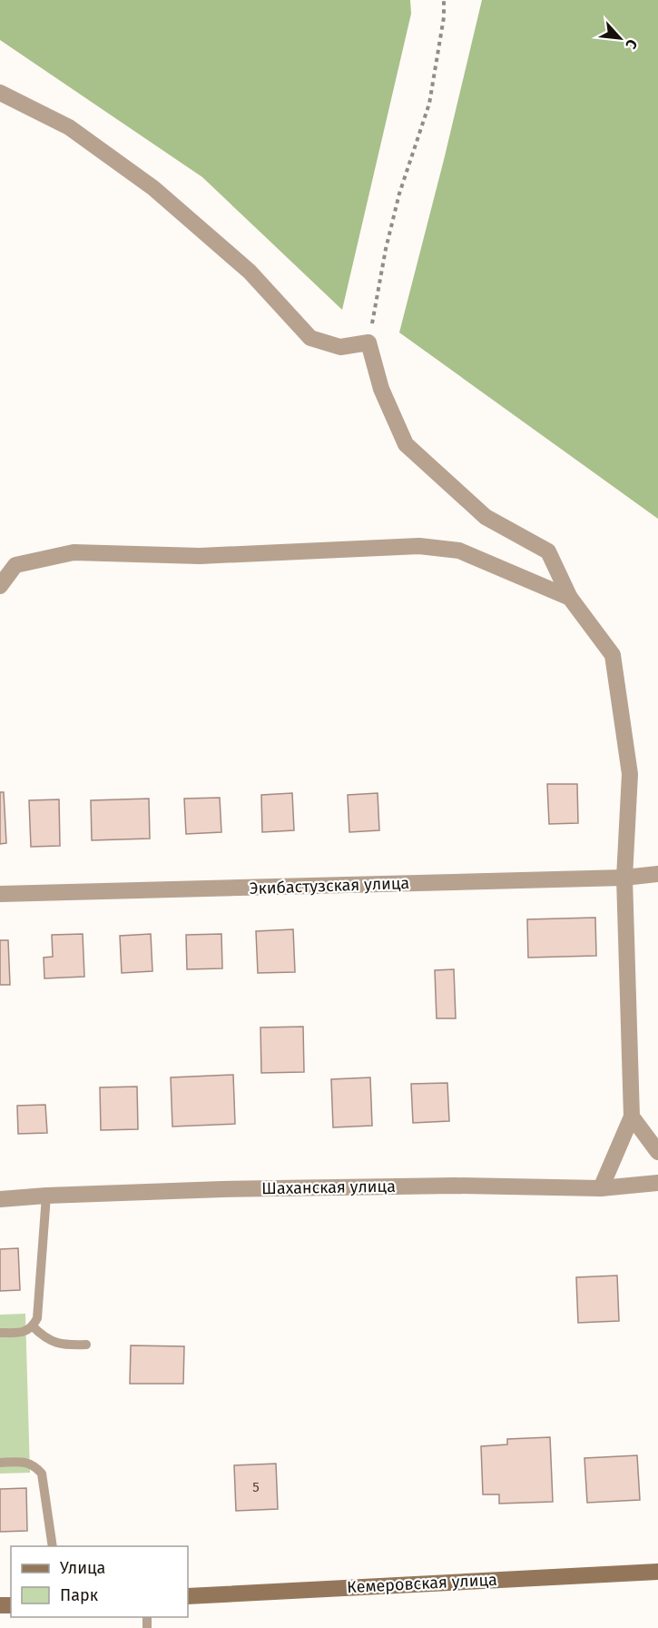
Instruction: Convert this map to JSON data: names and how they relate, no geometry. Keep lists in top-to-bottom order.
{
  "streets": {
    "street": ["Экибастузская улица", "Шаханская улица", "Кемеровская улица"]
  },
  "house_numbers": ["5"],
  "legend": ["Улица", "Парк"],
  "north": "bottom right"
}
